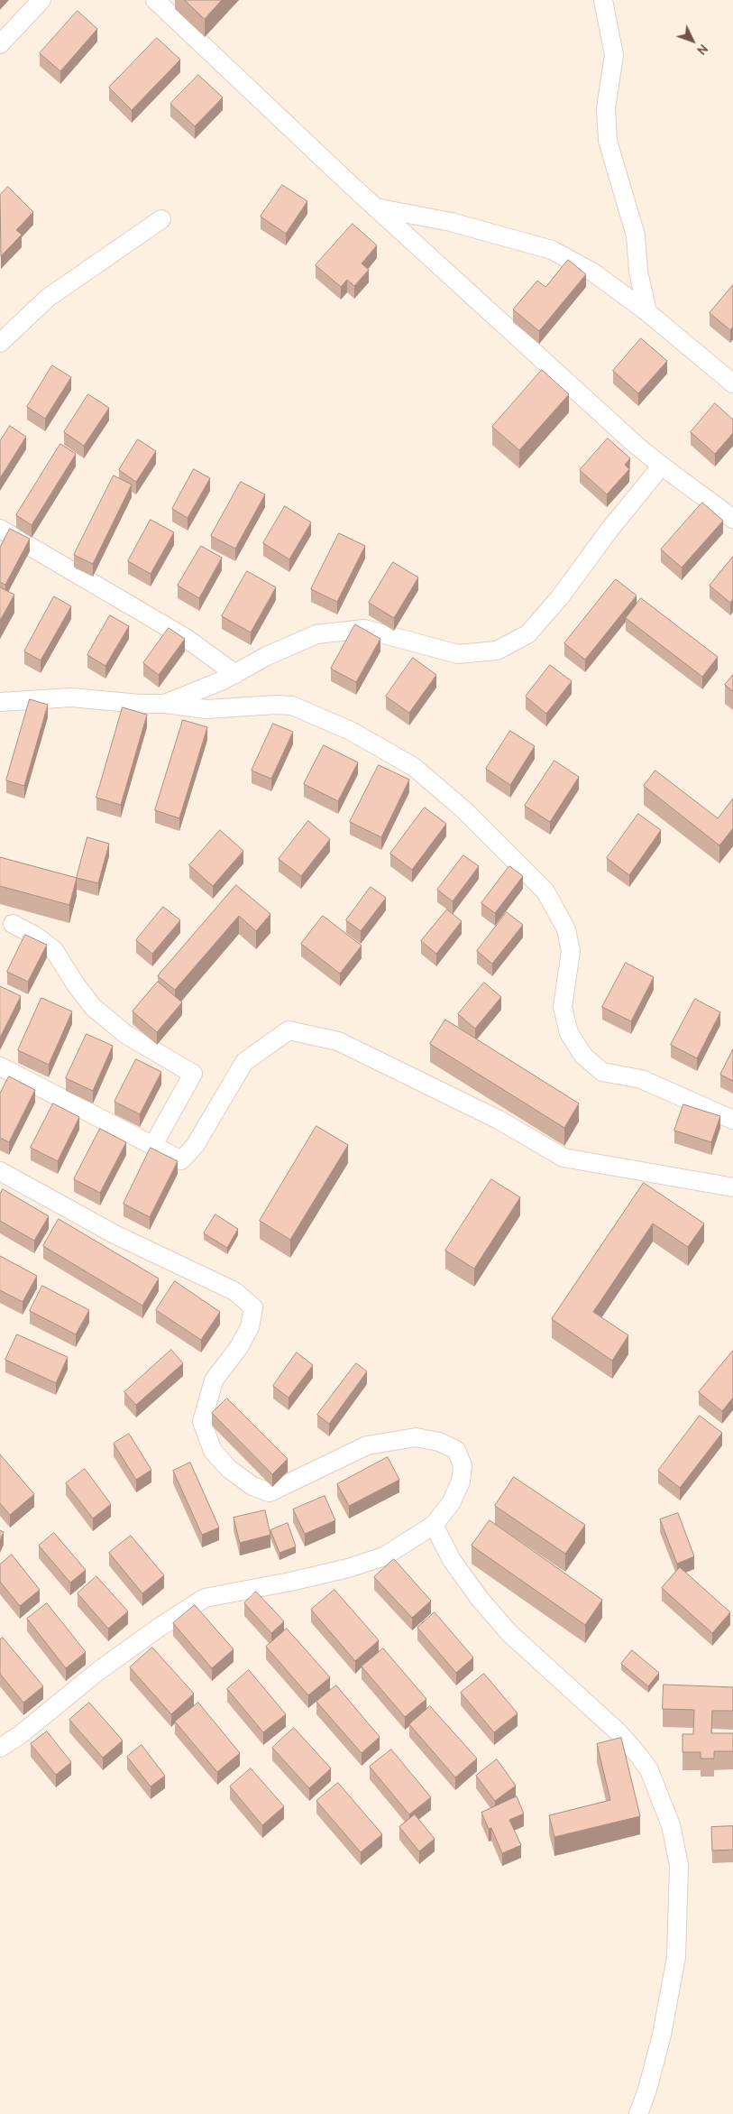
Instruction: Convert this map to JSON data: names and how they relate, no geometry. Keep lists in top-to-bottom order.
{
  "north": "bottom right"
}
